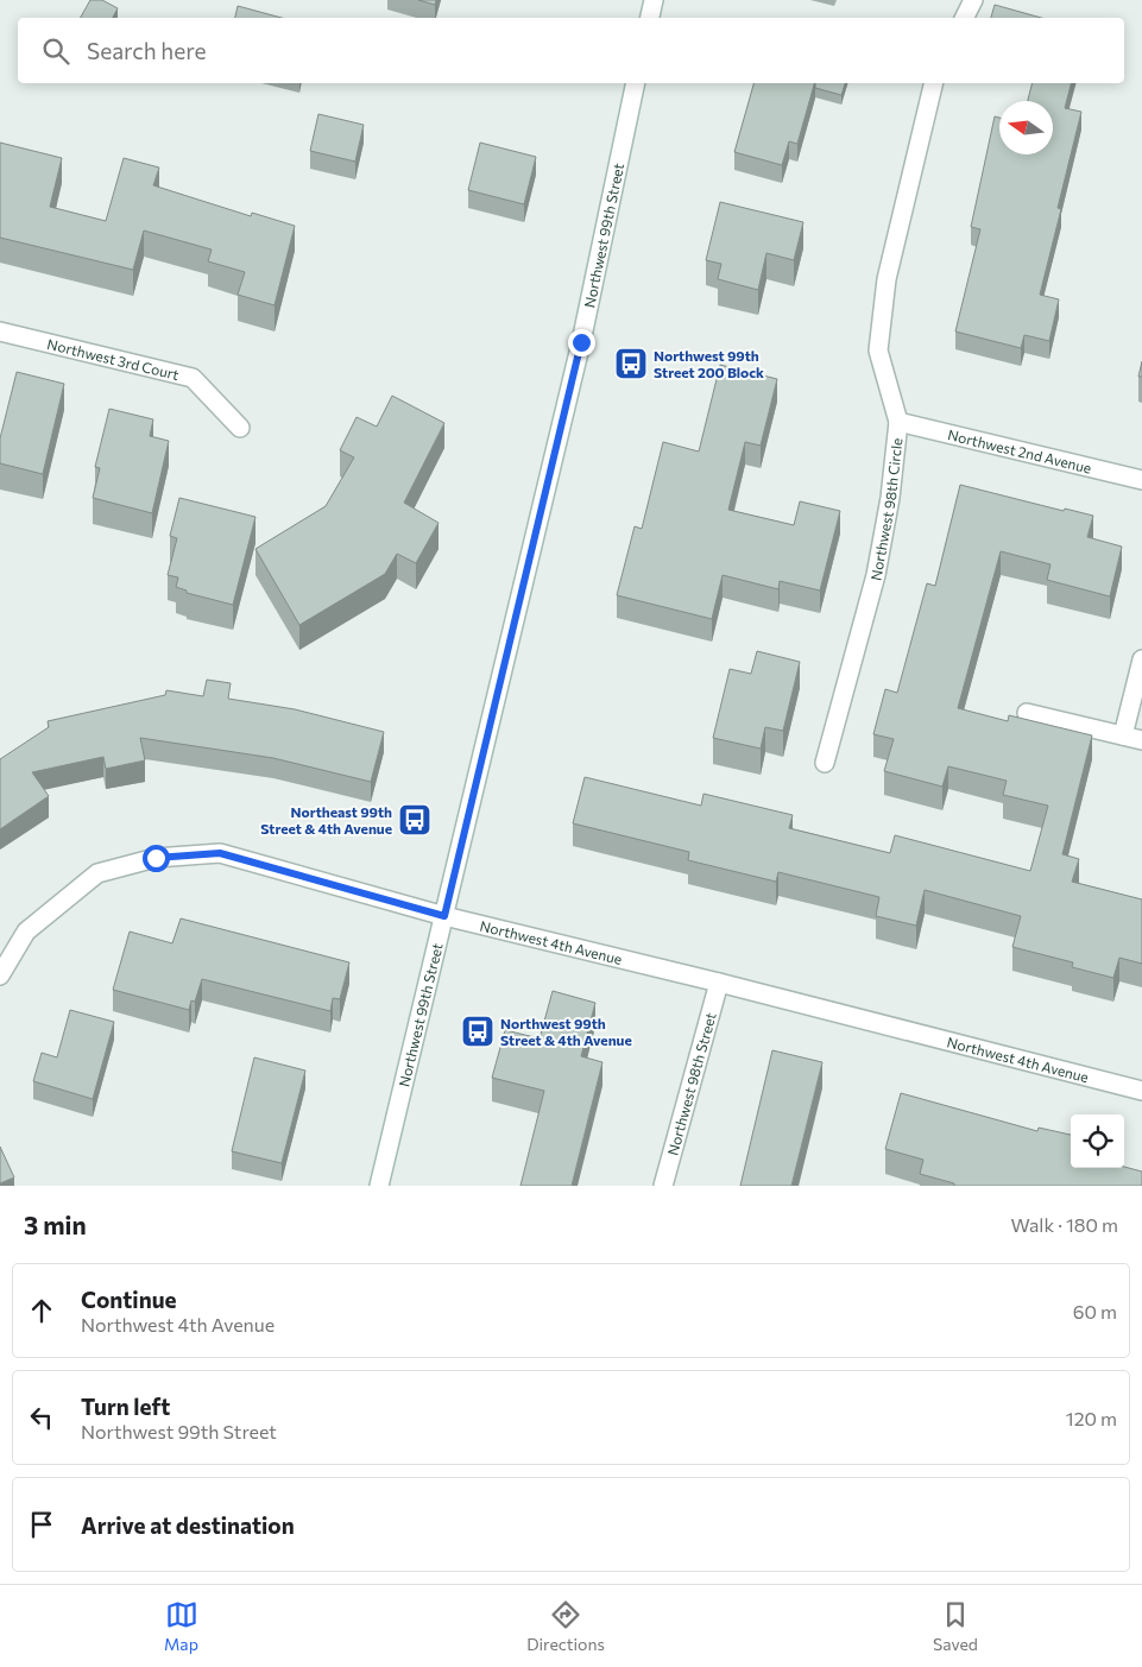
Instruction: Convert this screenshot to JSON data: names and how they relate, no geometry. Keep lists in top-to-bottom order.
{
  "streets": {
    "street": [
      "Northwest 99th Street",
      "Northwest 3rd Court",
      "Northwest 2nd Avenue",
      "Northwest 98th Circle",
      "Northwest 4th Avenue",
      "Northwest 98th Street"
    ]
  },
  "crossings": [
    ["Northwest 99th Street", "Northwest 4th Avenue"],
    ["Northwest 2nd Avenue", "Northwest 98th Circle"],
    ["Northwest 4th Avenue", "Northwest 98th Street"]
  ],
  "places": {
    "bus stop": ["Northwest 99th Street 200 Block", "Northeast 99th Street & 4th Avenue", "Northwest 99th Street & 4th Avenue"]
  },
  "north": "left",
  "page": {
    "search": "Search here",
    "heading": ["3 min", "Walk · 180 m"],
    "list": [
      ["Continue", "Northwest 4th Avenue", "60 m"],
      ["Turn left", "Northwest 99th Street", "120 m"],
      "Arrive at destination"
    ],
    "nav": ["Map", "Directions", "Saved"]
  }
}
